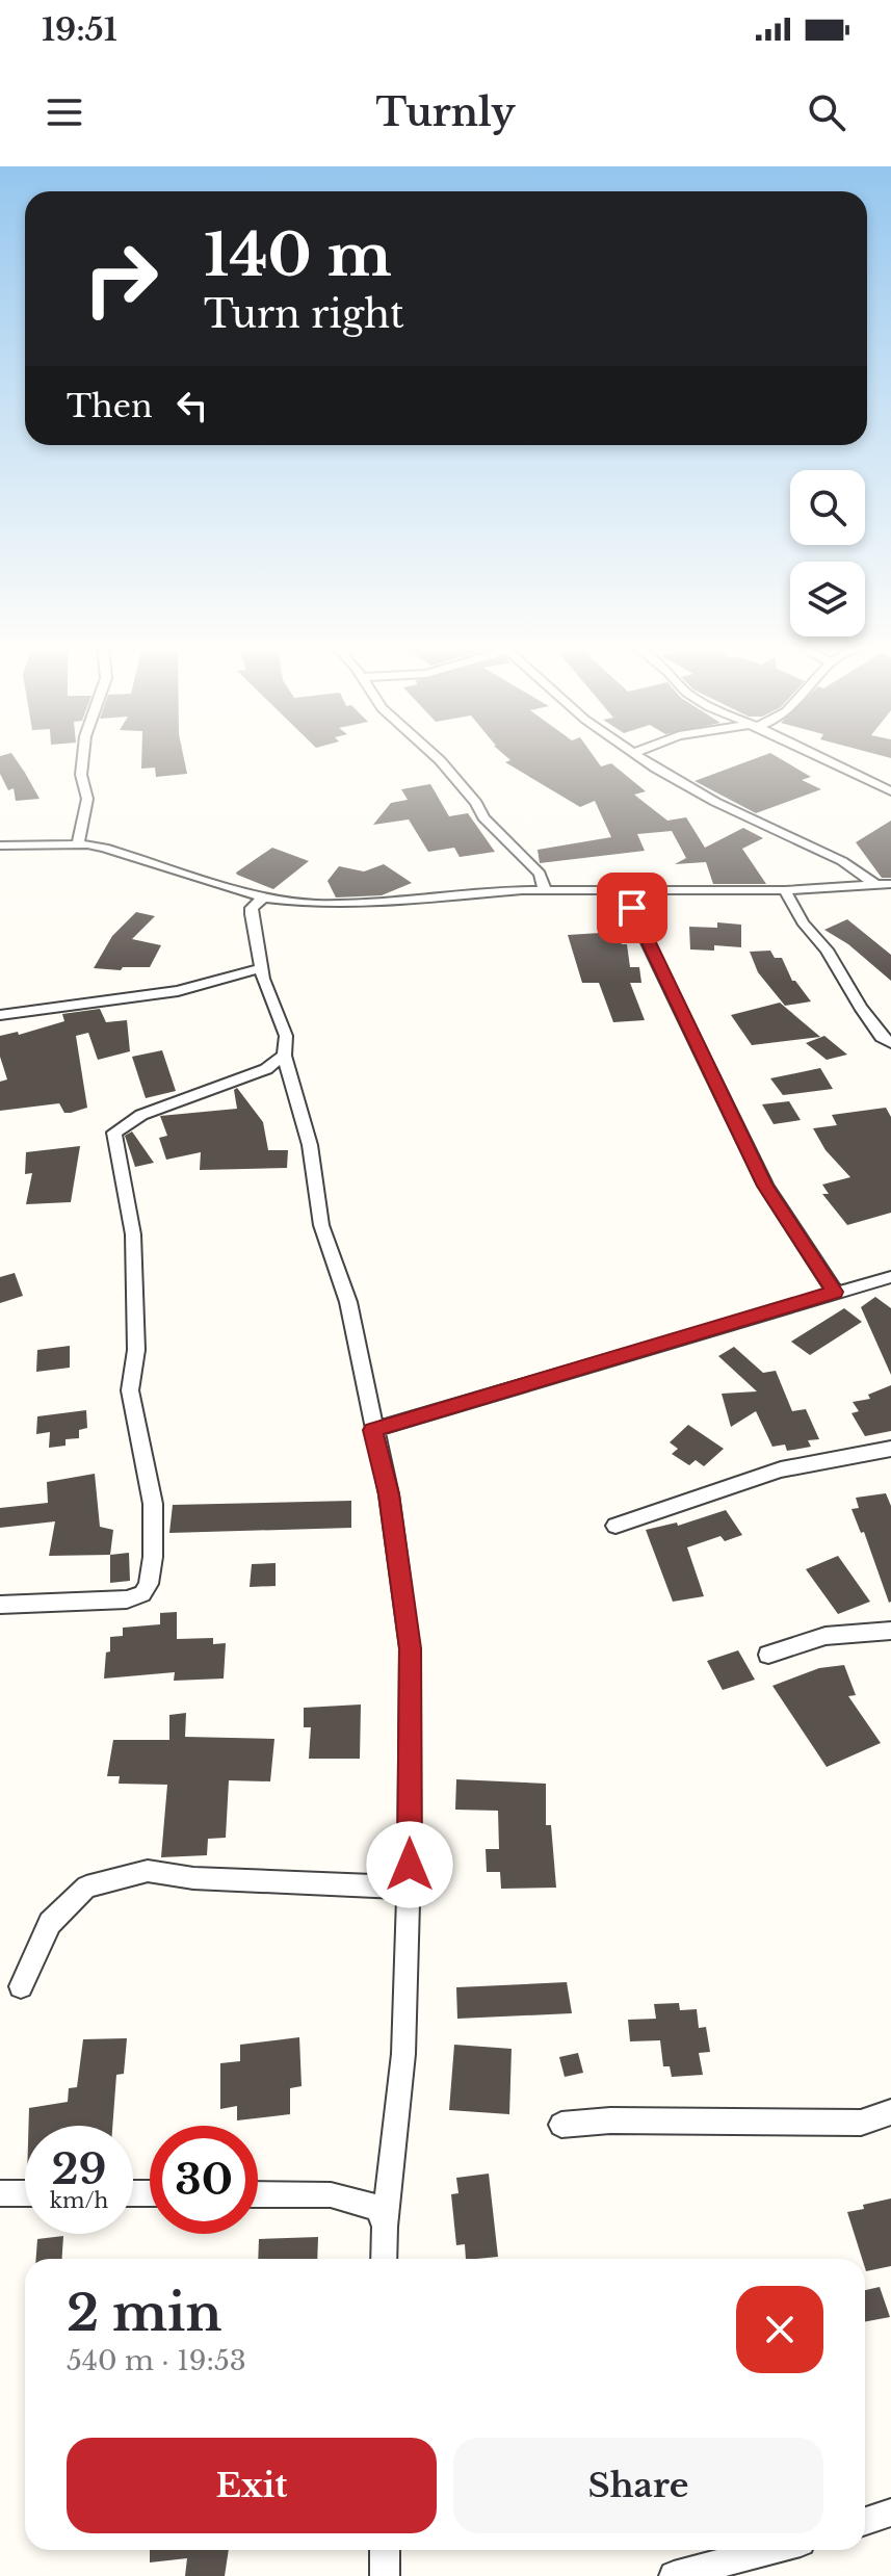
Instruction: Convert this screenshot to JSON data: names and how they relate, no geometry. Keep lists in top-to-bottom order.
{
  "page": {
    "status": "19:51",
    "header": "Turnly",
    "turn": ["140 m", "Turn right"],
    "then": "Then",
    "speed": "29 km/h",
    "limit": "30",
    "heading": ["2 min", "540 m · 19:53"],
    "buttons": ["Exit", "Share"]
  }
}
